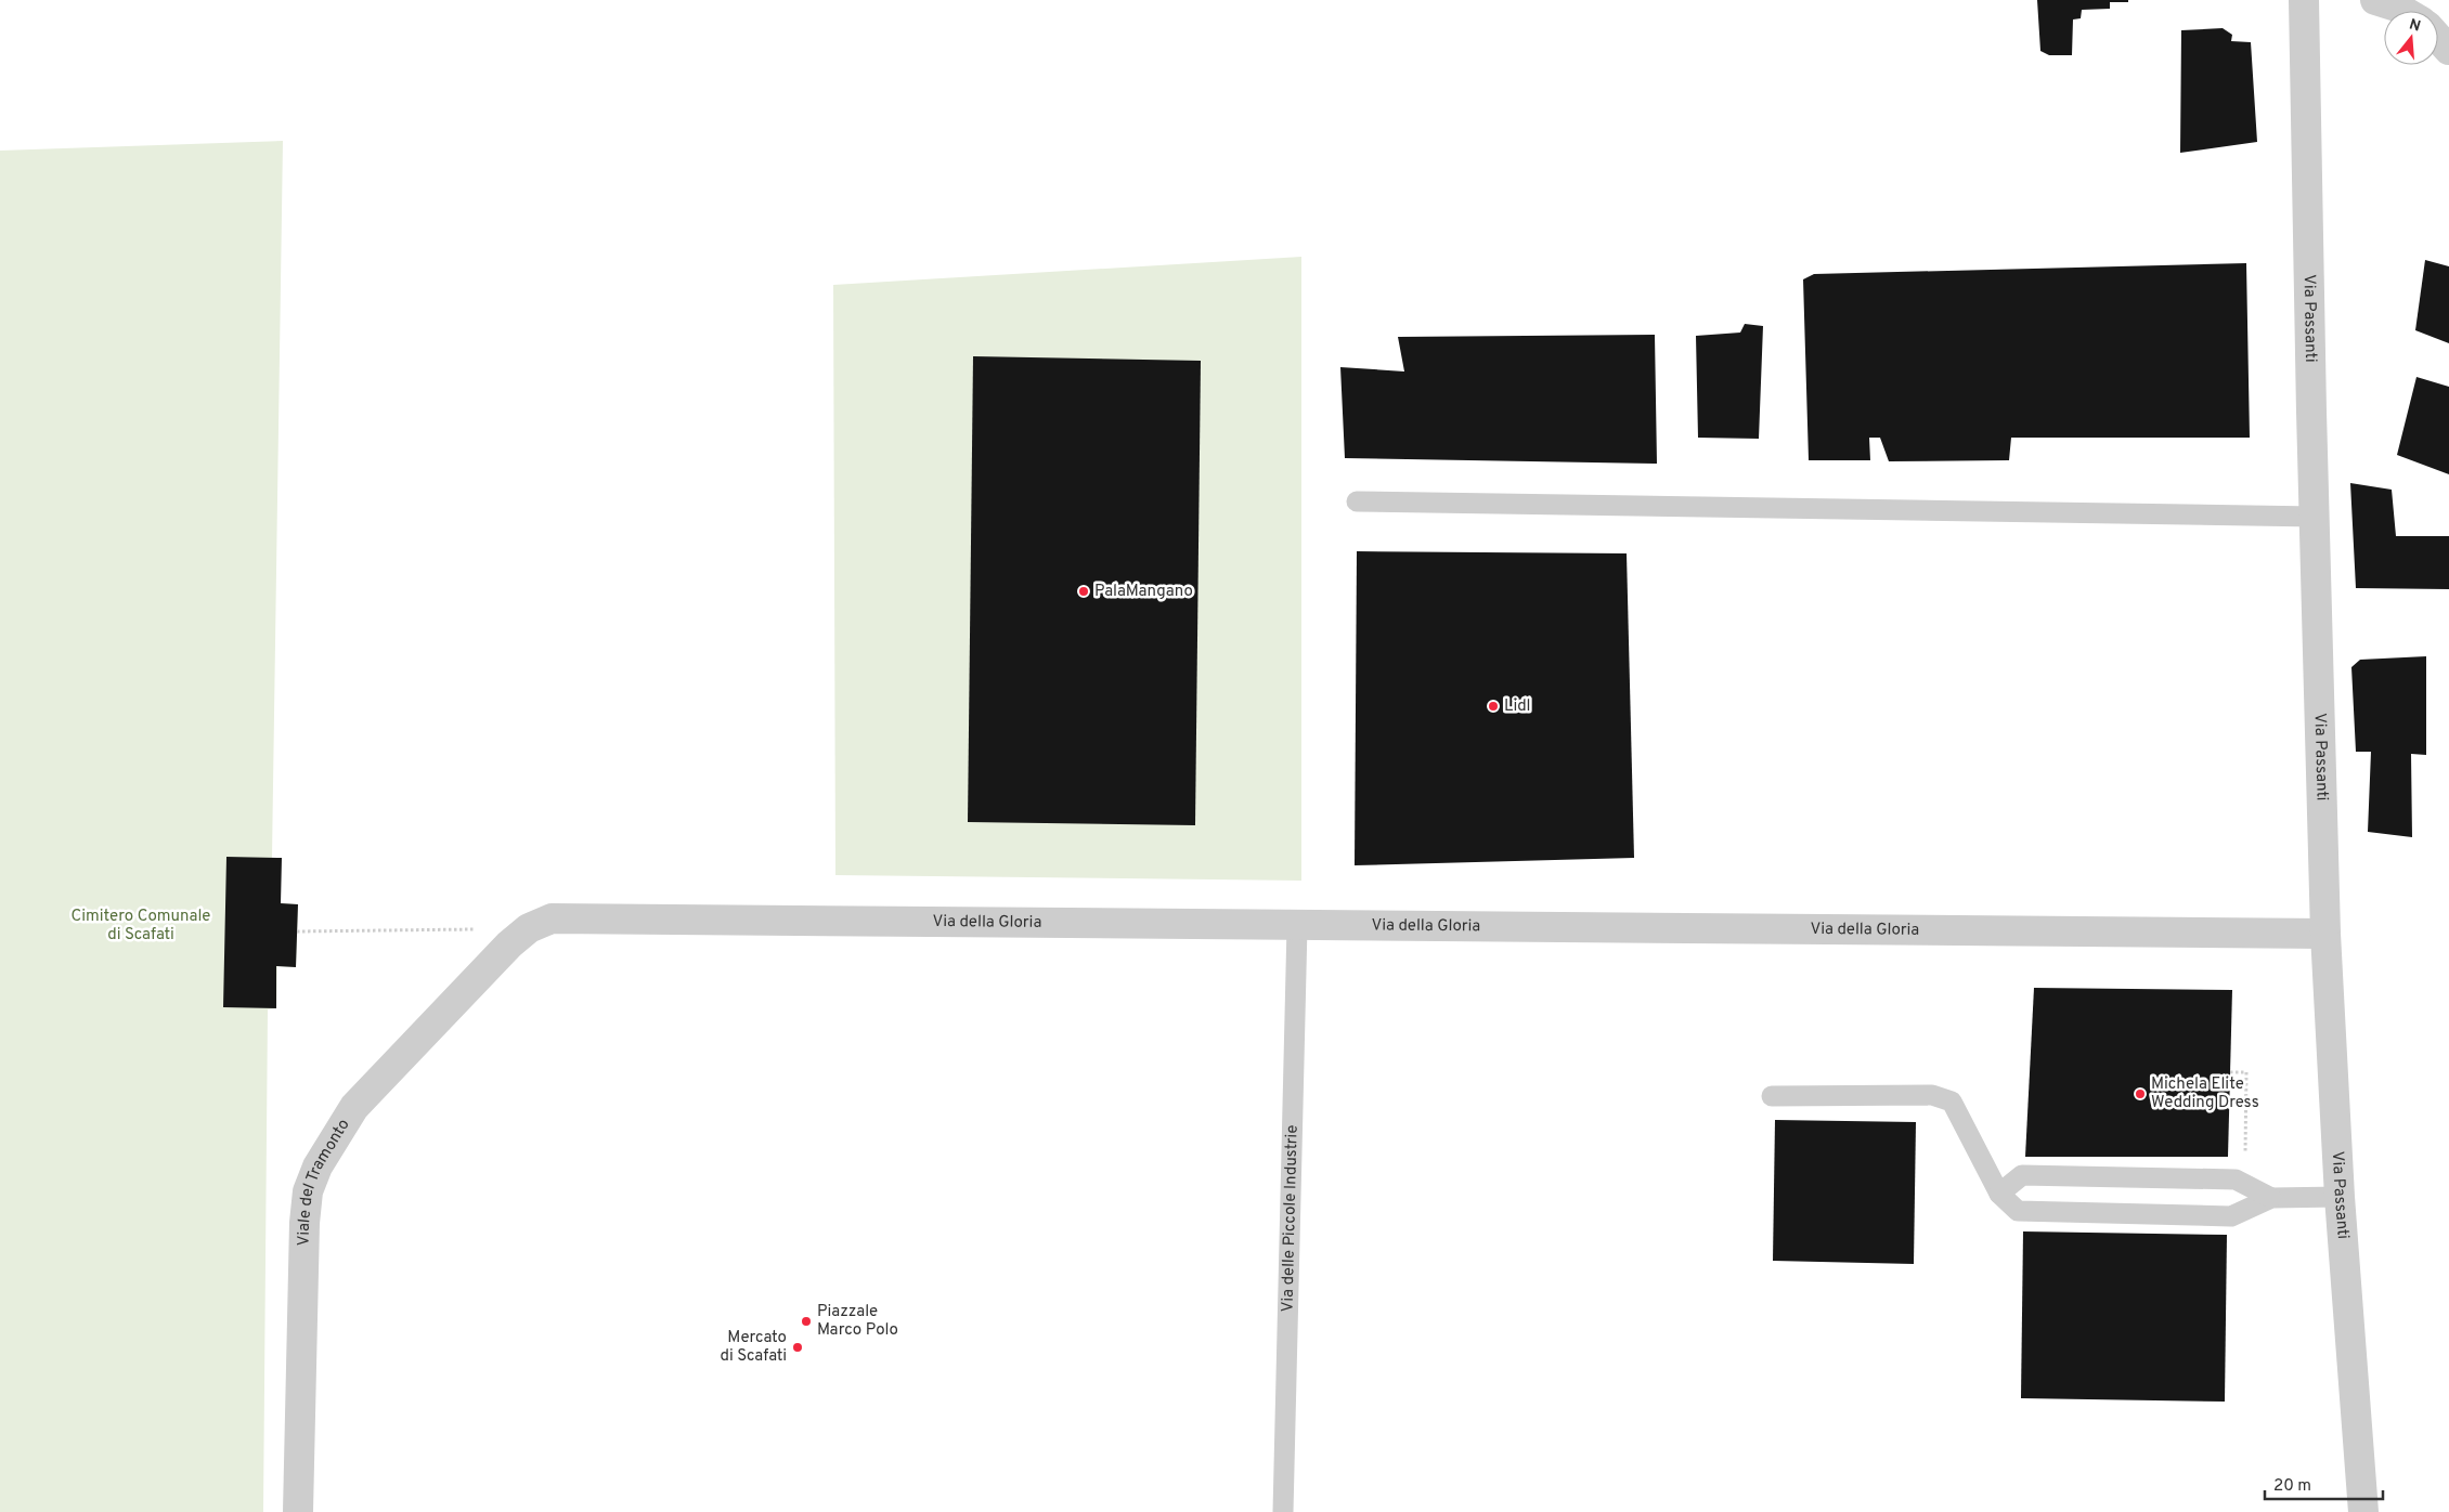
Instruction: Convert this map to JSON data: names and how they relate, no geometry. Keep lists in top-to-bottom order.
{
  "streets": {
    "street": ["Via Passanti", "Via della Gloria", "Viale del Tramonto"],
    "lane": ["Via delle Piccole Industrie"]
  },
  "crossings": [
    ["Via Passanti", "Via della Gloria"],
    ["Via della Gloria", "Viale del Tramonto"],
    ["Via della Gloria", "Via delle Piccole Industrie"]
  ],
  "parks": ["Cimitero Comunale di Scafati"],
  "places": [
    "PalaMangano",
    "Lidl",
    "Michela Elite Wedding Dress",
    "Piazzale Marco Polo",
    "Mercato di Scafati"
  ],
  "scale_bar": "20 m",
  "north": "top"
}
